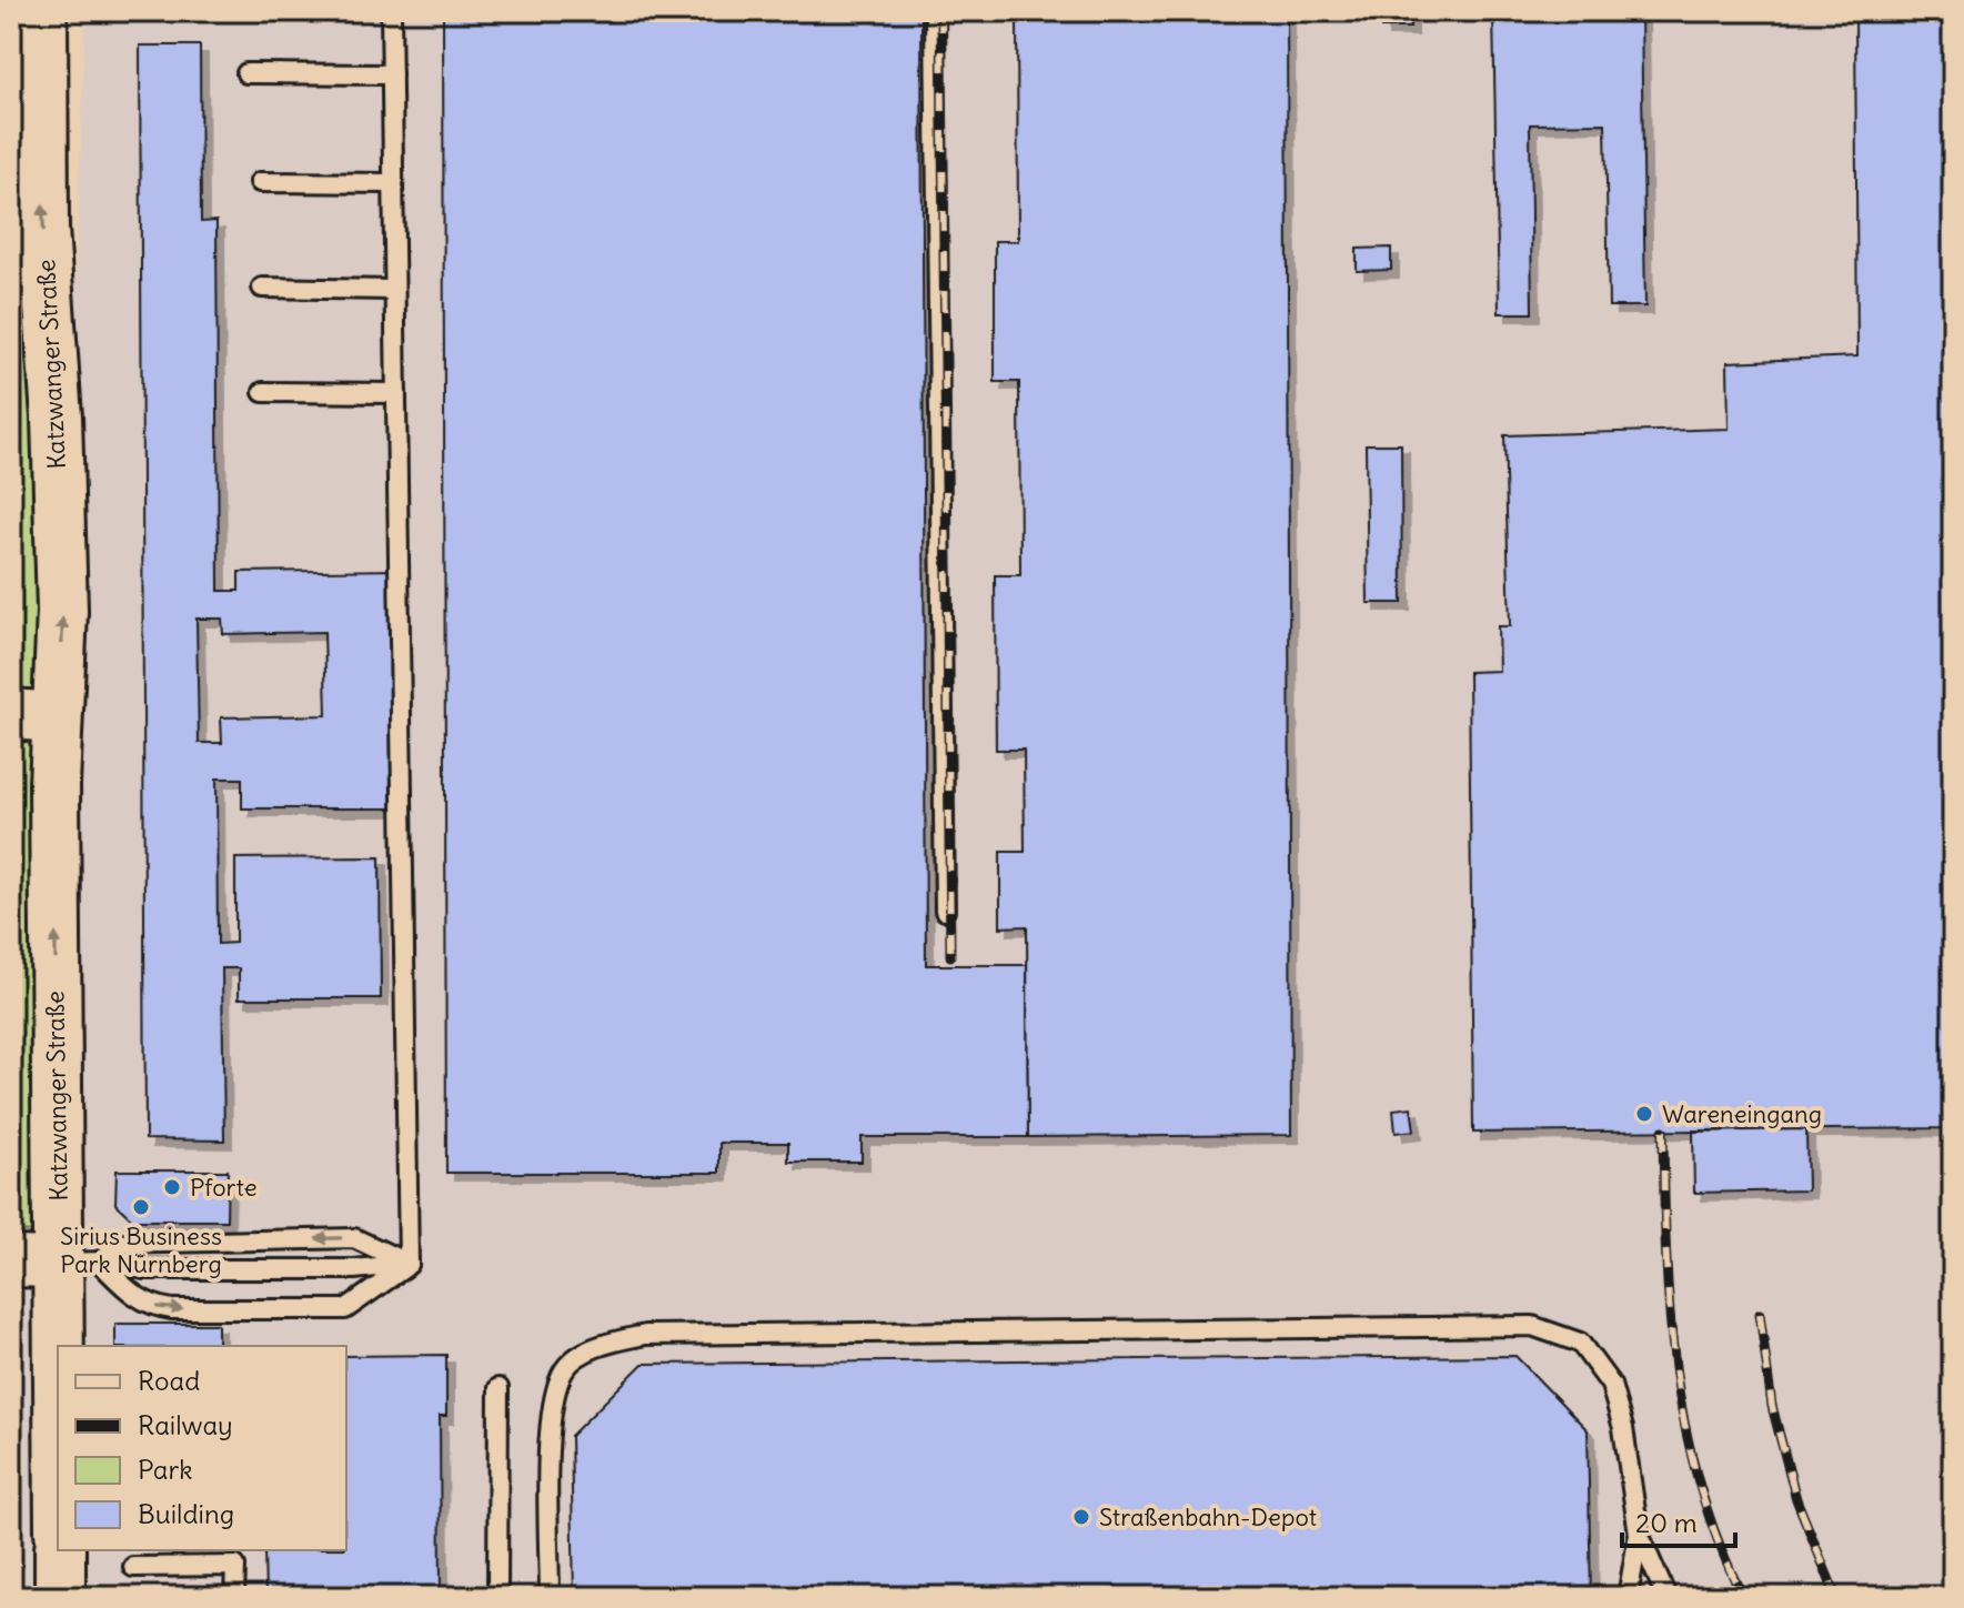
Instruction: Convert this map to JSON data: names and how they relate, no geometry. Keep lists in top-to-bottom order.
{
  "streets": {
    "main road": ["Katzwanger Straße"]
  },
  "one_way": ["Katzwanger Straße"],
  "places": [
    "Wareneingang",
    "Pforte",
    "Sirius Business Park Nürnberg",
    "Straßenbahn-Depot"
  ],
  "legend": [
    "Road",
    "Railway",
    "Park",
    "Building"
  ],
  "scale_bar": "20 m"
}
